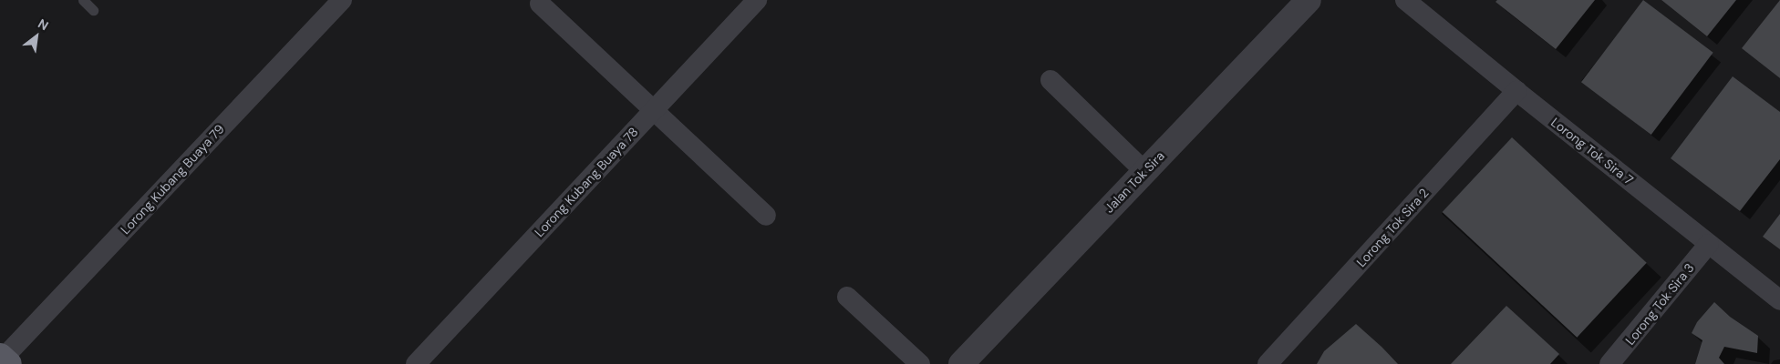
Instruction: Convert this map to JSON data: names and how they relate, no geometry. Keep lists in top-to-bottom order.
{
  "streets": {
    "street": [
      "Lorong Tok Sira 7",
      "Lorong Kubang Buaya 79",
      "Lorong Kubang Buaya 78",
      "Jalan Tok Sira",
      "Lorong Tok Sira 2",
      "Lorong Tok Sira 3"
    ]
  },
  "crossings": [
    ["Lorong Tok Sira 7", "Lorong Tok Sira 2"],
    ["Lorong Tok Sira 7", "Lorong Tok Sira 3"]
  ],
  "north": "top right"
}
